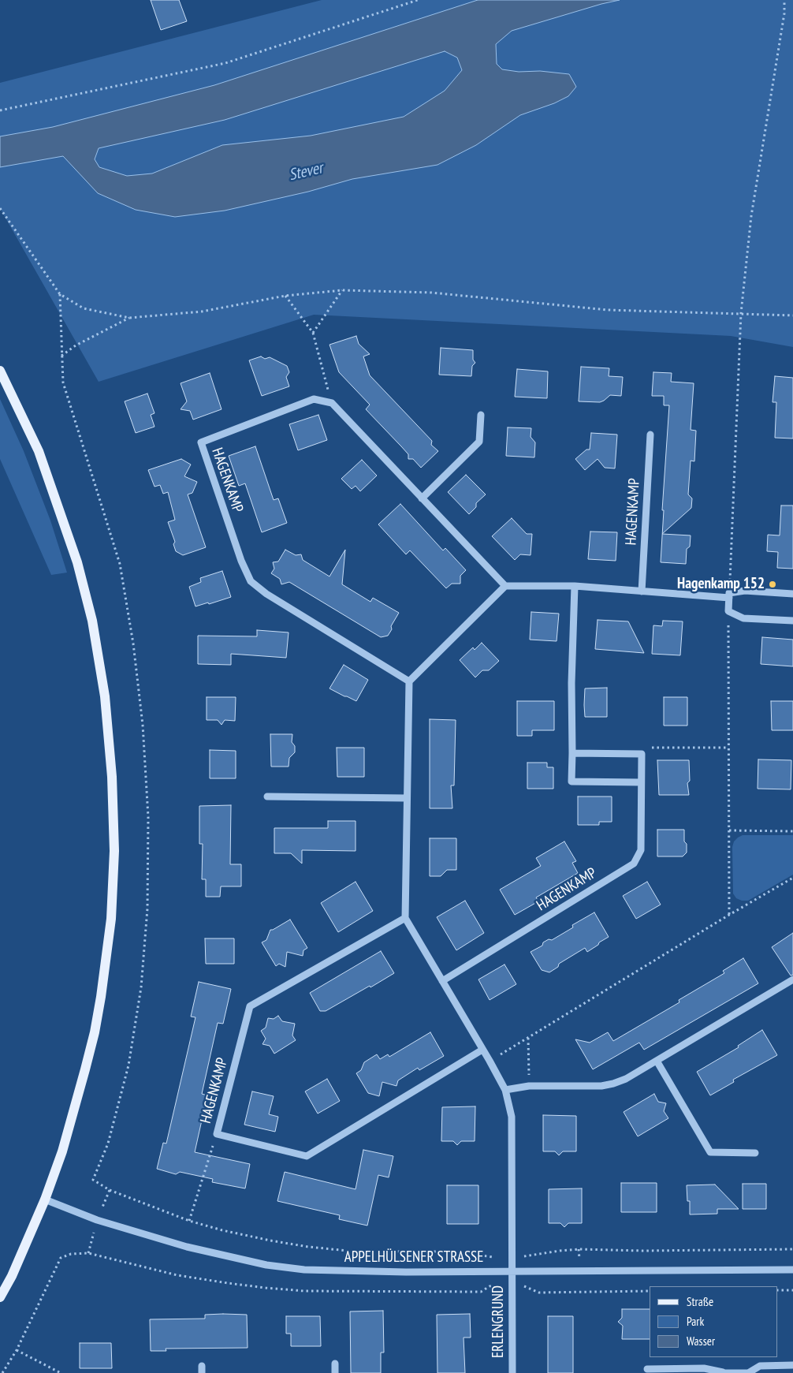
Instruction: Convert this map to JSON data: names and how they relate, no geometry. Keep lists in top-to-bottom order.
{
  "streets": {
    "street": ["HAGENKAMP", "APPELHÜLSENER STRASSE", "ERLENGRUND"]
  },
  "crossings": [
    ["APPELHÜLSENER STRASSE", "ERLENGRUND"]
  ],
  "water": ["Stever"],
  "places": ["Hagenkamp 152"],
  "legend": ["Straße", "Park", "Wasser"]
}
